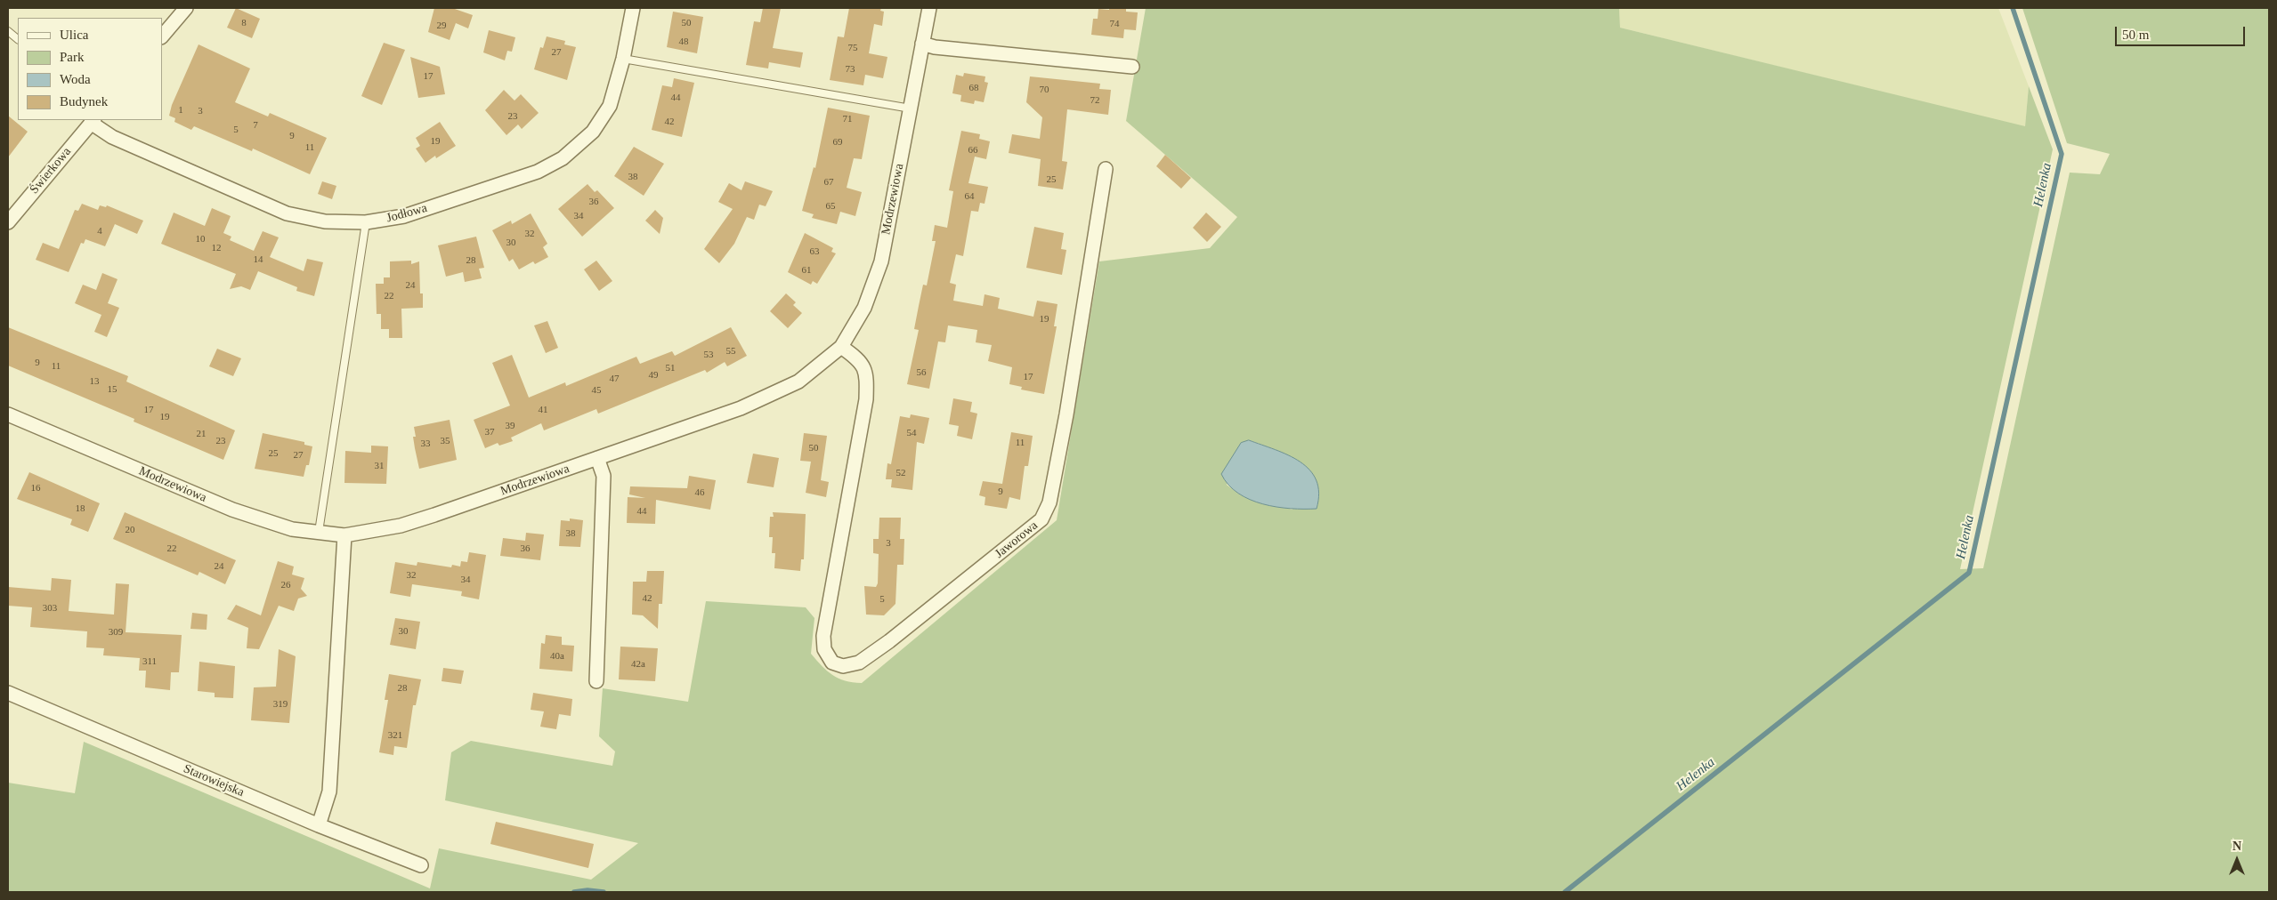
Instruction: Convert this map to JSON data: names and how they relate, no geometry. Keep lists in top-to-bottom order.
{
  "streets": {
    "street": [
      "Świerkowa",
      "Modrzewiowa",
      "Jodłowa",
      "Jaworowa",
      "Starowiejska"
    ]
  },
  "crossings": [
    ["Świerkowa", "Jodłowa"],
    ["Modrzewiowa", "Jaworowa"]
  ],
  "water": ["Helenka"],
  "house_numbers": [
    "8",
    "50",
    "74",
    "29",
    "48",
    "75",
    "27",
    "73",
    "17",
    "68",
    "70",
    "44",
    "72",
    "1",
    "3",
    "23",
    "71",
    "42",
    "7",
    "5",
    "9",
    "19",
    "69",
    "11",
    "66",
    "38",
    "25",
    "67",
    "64",
    "36",
    "65",
    "34",
    "4",
    "32",
    "10",
    "30",
    "12",
    "63",
    "14",
    "28",
    "61",
    "24",
    "22",
    "19",
    "55",
    "53",
    "9",
    "11",
    "51",
    "56",
    "49",
    "17",
    "47",
    "13",
    "15",
    "45",
    "17",
    "41",
    "19",
    "39",
    "37",
    "54",
    "21",
    "23",
    "35",
    "11",
    "33",
    "50",
    "25",
    "27",
    "31",
    "52",
    "16",
    "9",
    "46",
    "18",
    "44",
    "20",
    "38",
    "3",
    "22",
    "36",
    "24",
    "32",
    "34",
    "26",
    "42",
    "5",
    "303",
    "30",
    "309",
    "40a",
    "311",
    "42a",
    "28",
    "319",
    "321"
  ],
  "legend": [
    "Ulica",
    "Park",
    "Woda",
    "Budynek"
  ],
  "scale_bar": "50 m",
  "north": "top"
}
